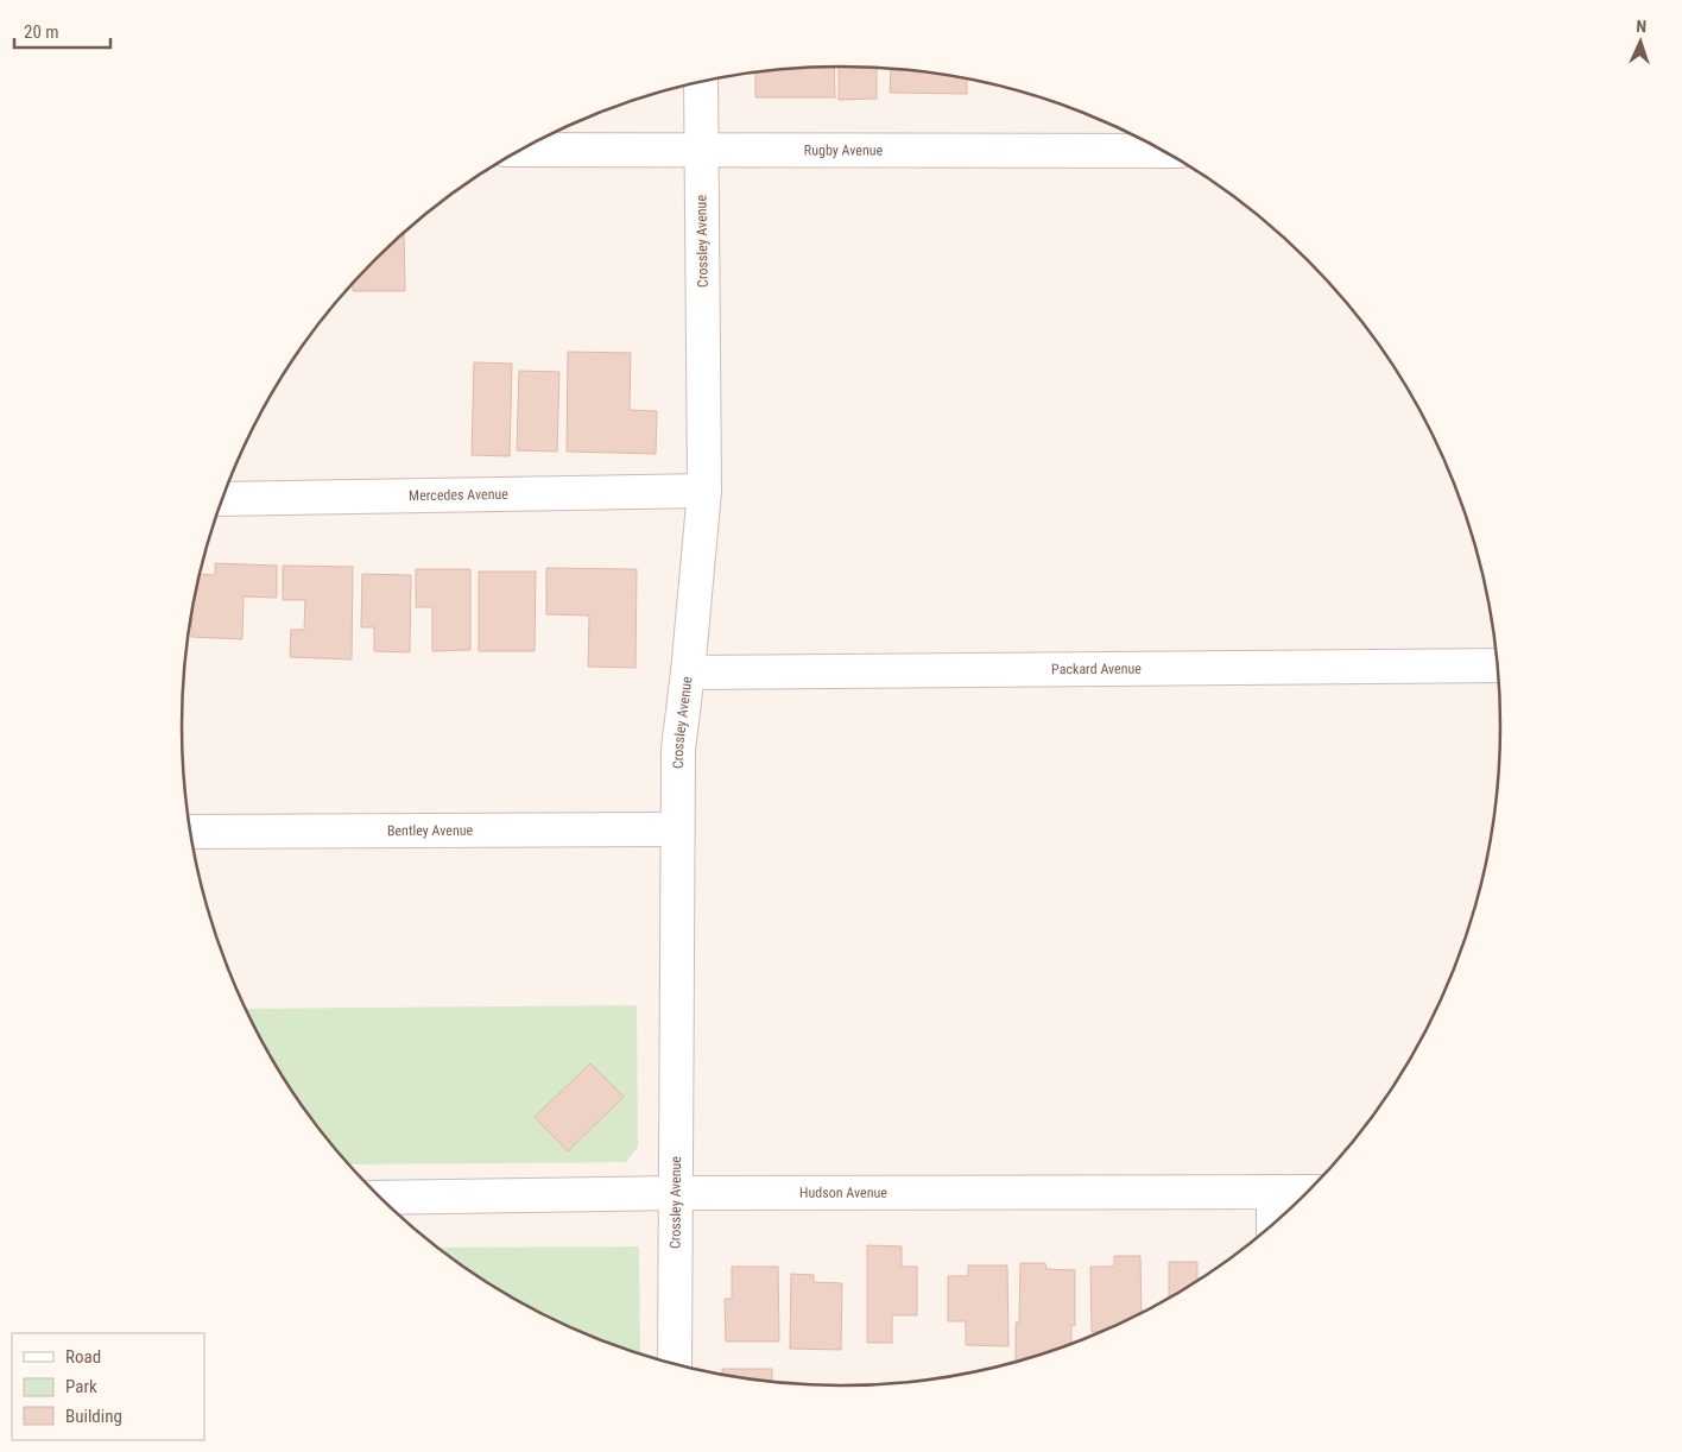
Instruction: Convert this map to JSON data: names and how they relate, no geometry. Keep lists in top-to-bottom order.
{
  "streets": {
    "street": [
      "Rugby Avenue",
      "Crossley Avenue",
      "Mercedes Avenue",
      "Packard Avenue",
      "Bentley Avenue",
      "Hudson Avenue"
    ]
  },
  "crossings": [
    ["Rugby Avenue", "Crossley Avenue"],
    ["Crossley Avenue", "Mercedes Avenue"],
    ["Crossley Avenue", "Packard Avenue"],
    ["Crossley Avenue", "Bentley Avenue"],
    ["Crossley Avenue", "Hudson Avenue"]
  ],
  "legend": ["Road", "Park", "Building"],
  "scale_bar": "20 m",
  "north": "top"
}
